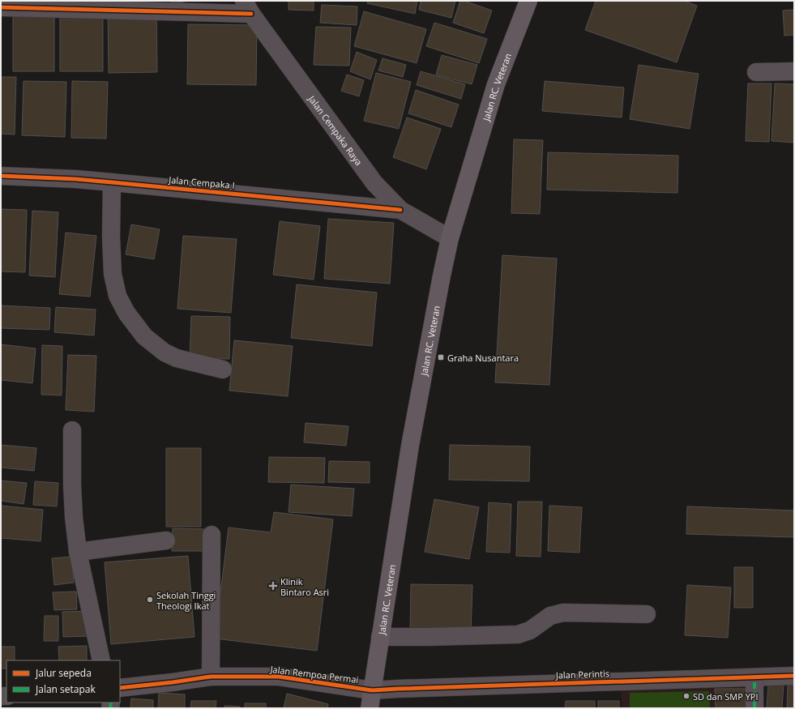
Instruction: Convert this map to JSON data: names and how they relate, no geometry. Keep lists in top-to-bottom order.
{
  "streets": {
    "main road": ["Jalan RC. Veteran"],
    "street": [
      "Jalan Cempaka Raya",
      "Jalan Cempaka I",
      "Jalan Rempoa Permai",
      "Jalan Perintis"
    ]
  },
  "crossings": [
    ["Jalan RC. Veteran", "Jalan Cempaka Raya"],
    ["Jalan RC. Veteran", "Jalan Rempoa Permai"],
    ["Jalan RC. Veteran", "Jalan Perintis"],
    ["Jalan Cempaka Raya", "Jalan Cempaka I"],
    ["Jalan Rempoa Permai", "Jalan Perintis"]
  ],
  "places": {
    "transit": ["Graha Nusantara"],
    "health": ["Klinik Bintaro Asri"],
    "other": ["Sekolah Tinggi Theologi Ikat", "SD dan SMP YPI"]
  },
  "legend": ["Jalur sepeda", "Jalan setapak"]
}
